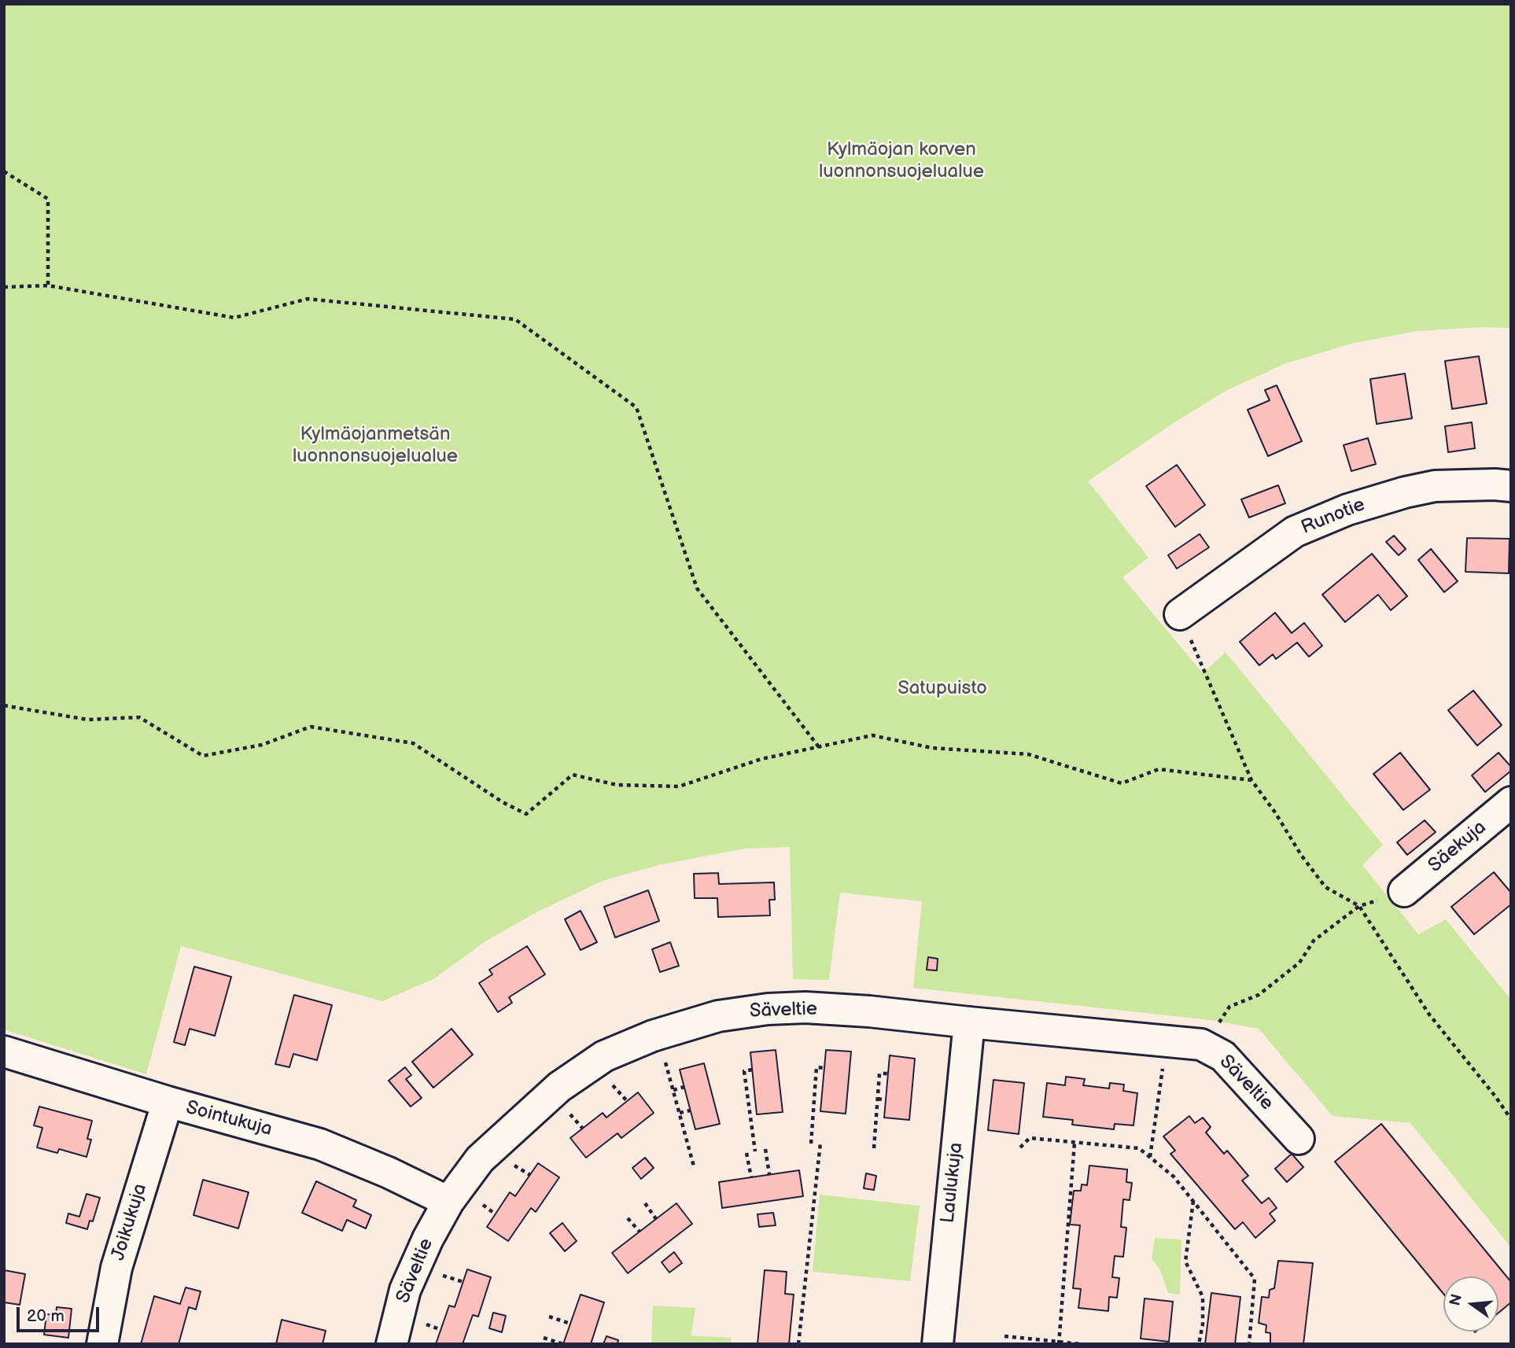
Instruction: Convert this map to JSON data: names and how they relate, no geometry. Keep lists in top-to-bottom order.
{
  "streets": {
    "street": [
      "Runotie",
      "Säekuja",
      "Säveltie",
      "Sointukuja",
      "Laulukuja",
      "Joikukuja"
    ]
  },
  "crossings": [
    ["Säveltie", "Sointukuja"],
    ["Säveltie", "Laulukuja"],
    ["Sointukuja", "Joikukuja"]
  ],
  "parks": ["Kylmäojan korven luonnonsuojelualue", "Kylmäojanmetsän luonnonsuojelualue", "Satupuisto"],
  "scale_bar": "20 m",
  "north": "left"
}
